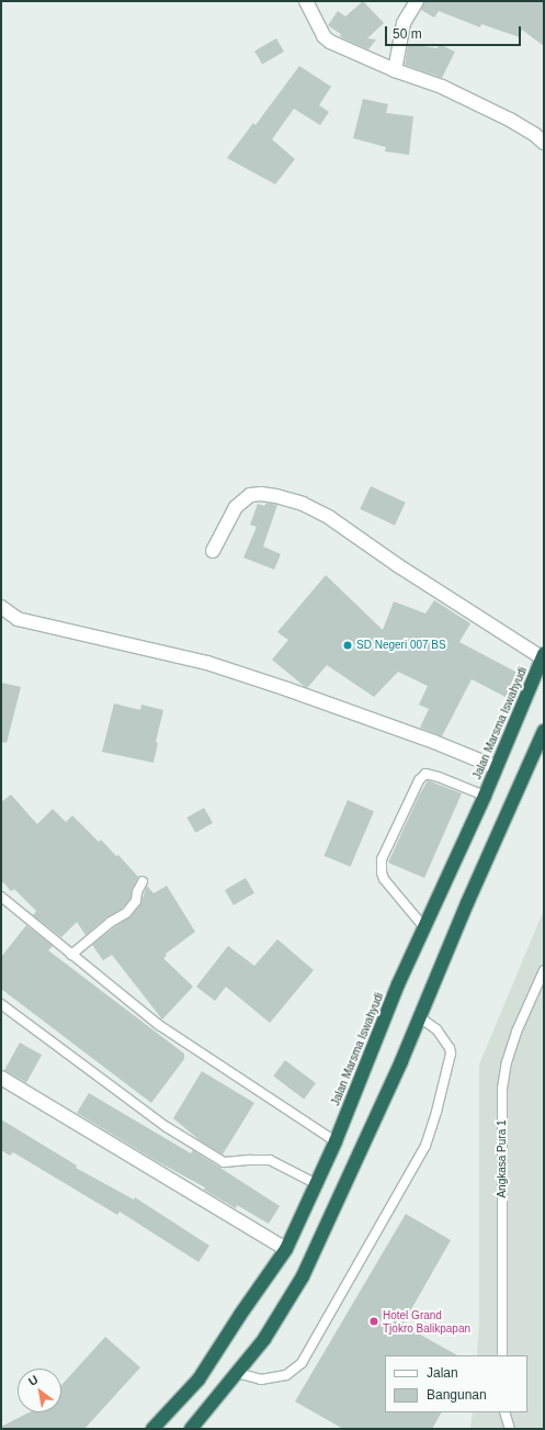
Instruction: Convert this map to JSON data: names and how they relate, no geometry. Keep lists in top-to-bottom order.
{
  "streets": {
    "highway": ["Jalan Marsma Iswahyudi"],
    "lane": ["Angkasa Pura 1"]
  },
  "places": ["SD Negeri 007 BS", "Hotel Grand Tjokro Balikpapan"],
  "legend": ["Jalan", "Bangunan"],
  "scale_bar": "50 m",
  "north": "top left"
}
